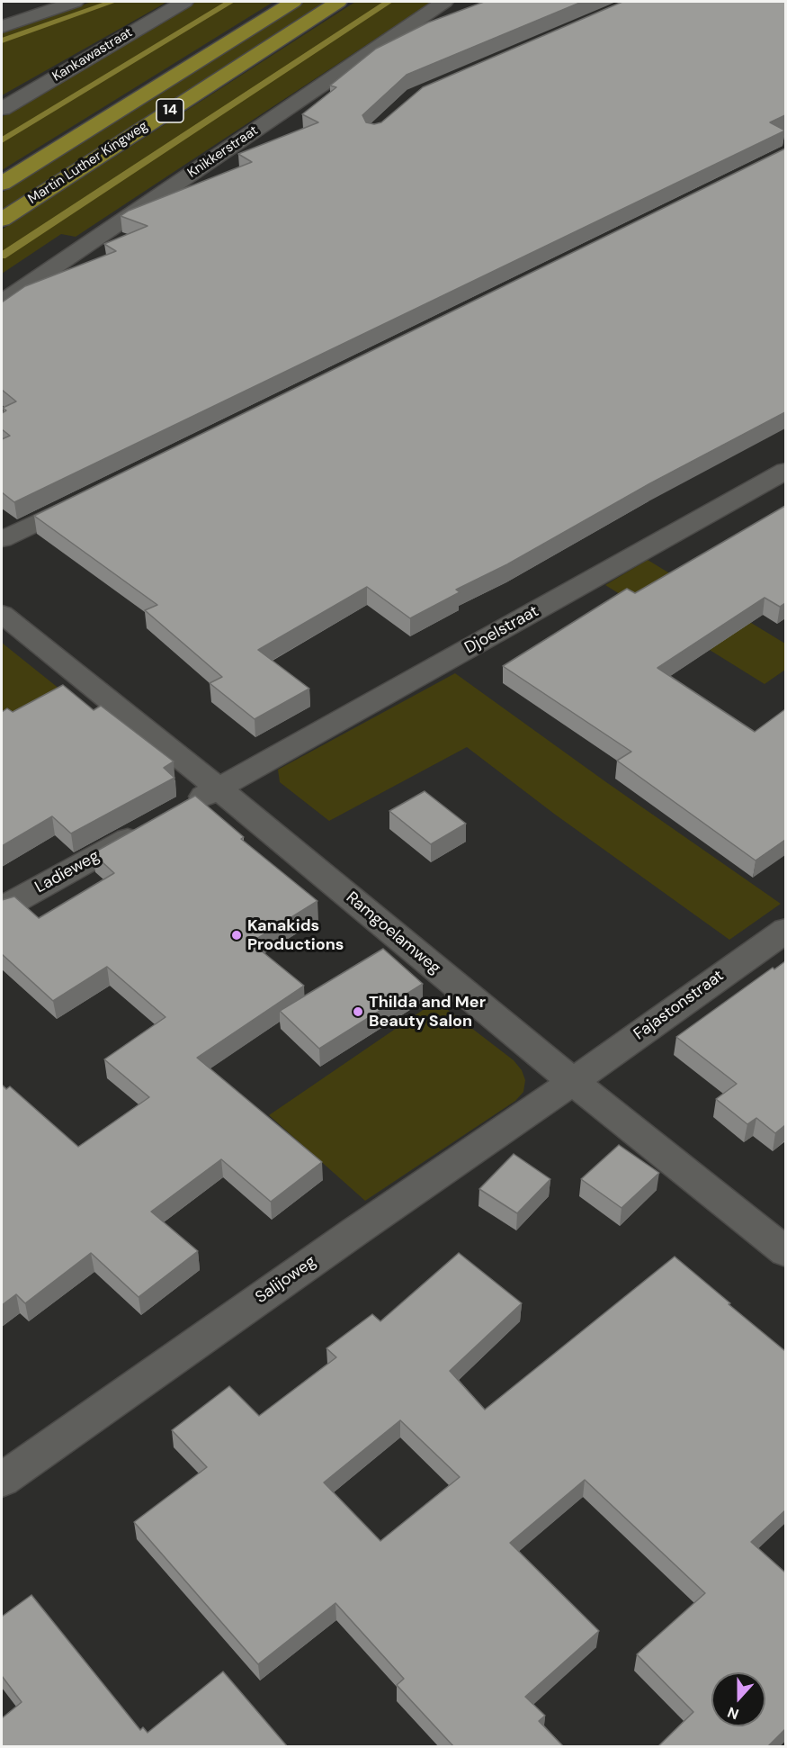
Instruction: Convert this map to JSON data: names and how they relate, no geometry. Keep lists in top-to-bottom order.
{
  "streets": {
    "main road": ["14", "Martin Luther Kingweg"],
    "street": [
      "Kankawastraat",
      "Knikkerstraat",
      "Djoelstraat",
      "Ladieweg",
      "Ramgoelamweg",
      "Fajastonstraat",
      "Salijoweg"
    ]
  },
  "crossings": [
    ["Djoelstraat", "Ramgoelamweg"],
    ["Ramgoelamweg", "Fajastonstraat"],
    ["Ramgoelamweg", "Salijoweg"],
    ["Fajastonstraat", "Salijoweg"]
  ],
  "places": ["Kanakids Productions", "Thilda and Mer Beauty Salon"],
  "north": "bottom"
}
